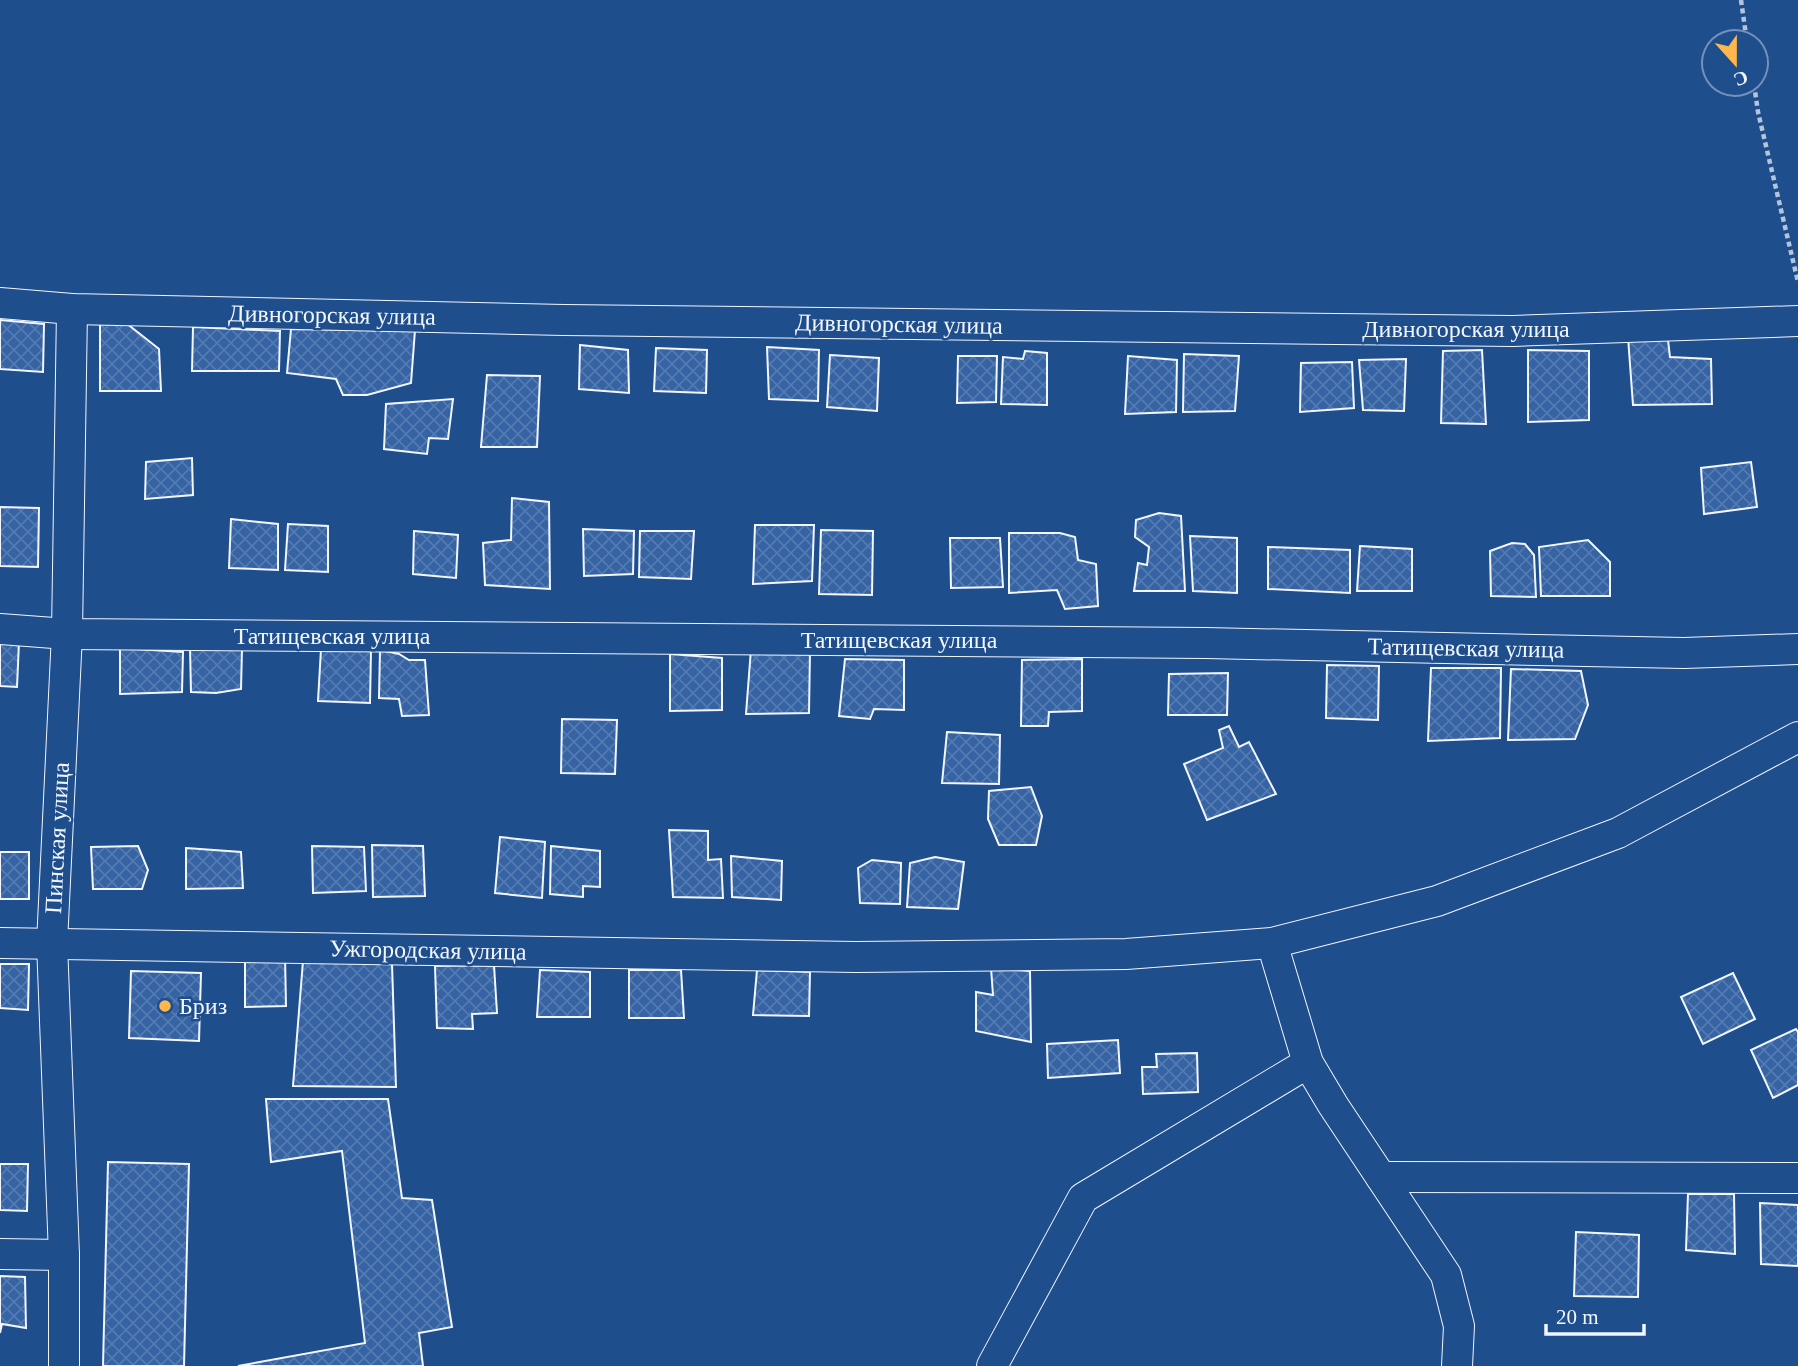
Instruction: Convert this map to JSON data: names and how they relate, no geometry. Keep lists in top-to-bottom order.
{
  "streets": {
    "street": [
      "Дивногорская улица",
      "Татищевская улица",
      "Пинская улица",
      "Ужгородская улица"
    ]
  },
  "crossings": [
    ["Дивногорская улица", "Пинская улица"],
    ["Татищевская улица", "Пинская улица"],
    ["Пинская улица", "Ужгородская улица"]
  ],
  "places": ["Бриз"],
  "scale_bar": "20 m",
  "north": "bottom"
}
